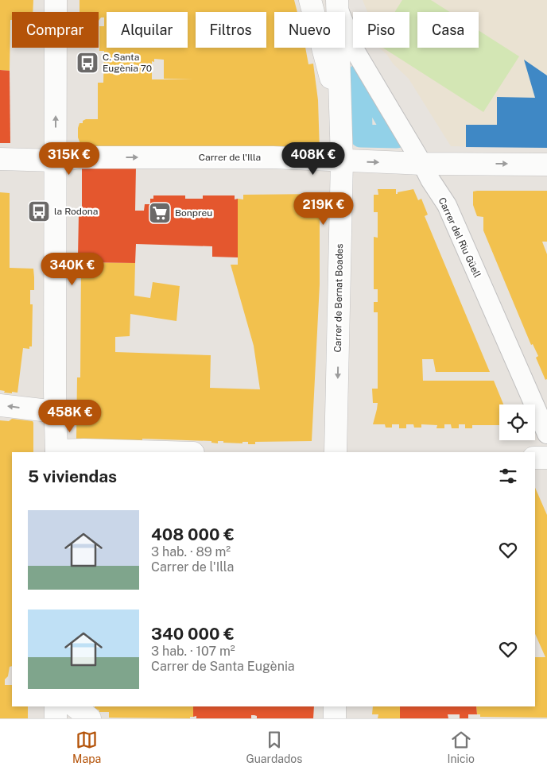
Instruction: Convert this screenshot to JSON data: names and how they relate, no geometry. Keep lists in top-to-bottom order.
{
  "streets": {
    "street": ["Carrer de l'Illa", "Carrer del Riu Güell", "Carrer de Bernat Boades"]
  },
  "crossings": [
    ["Carrer de l'Illa", "Carrer del Riu Güell"],
    ["Carrer de l'Illa", "Carrer de Bernat Boades"],
    ["Carrer del Riu Güell", "Carrer de Bernat Boades"]
  ],
  "one_way": ["Carrer de l'Illa", "Carrer de Bernat Boades"],
  "places": {
    "bus stop": ["C. Santa Eugènia 70", "la Rodona"],
    "supermarket": ["Bonpreu"]
  },
  "page": {
    "chip": [
      "Comprar",
      "Alquilar",
      "Filtros",
      "Nuevo",
      "Piso",
      "Casa"
    ],
    "price": [
      "315K €",
      "408K €",
      "219K €",
      "340K €",
      "458K €"
    ],
    "heading": "5 viviendas",
    "list": [
      {
        "name": "408 000 €",
        "note": "3 hab. · 89 m² · Carrer de l'Illa"
      },
      {
        "name": "340 000 €",
        "note": "3 hab. · 107 m² · Carrer de Santa Eugènia"
      }
    ],
    "tabs": ["Mapa", "Guardados", "Inicio"]
  }
}
